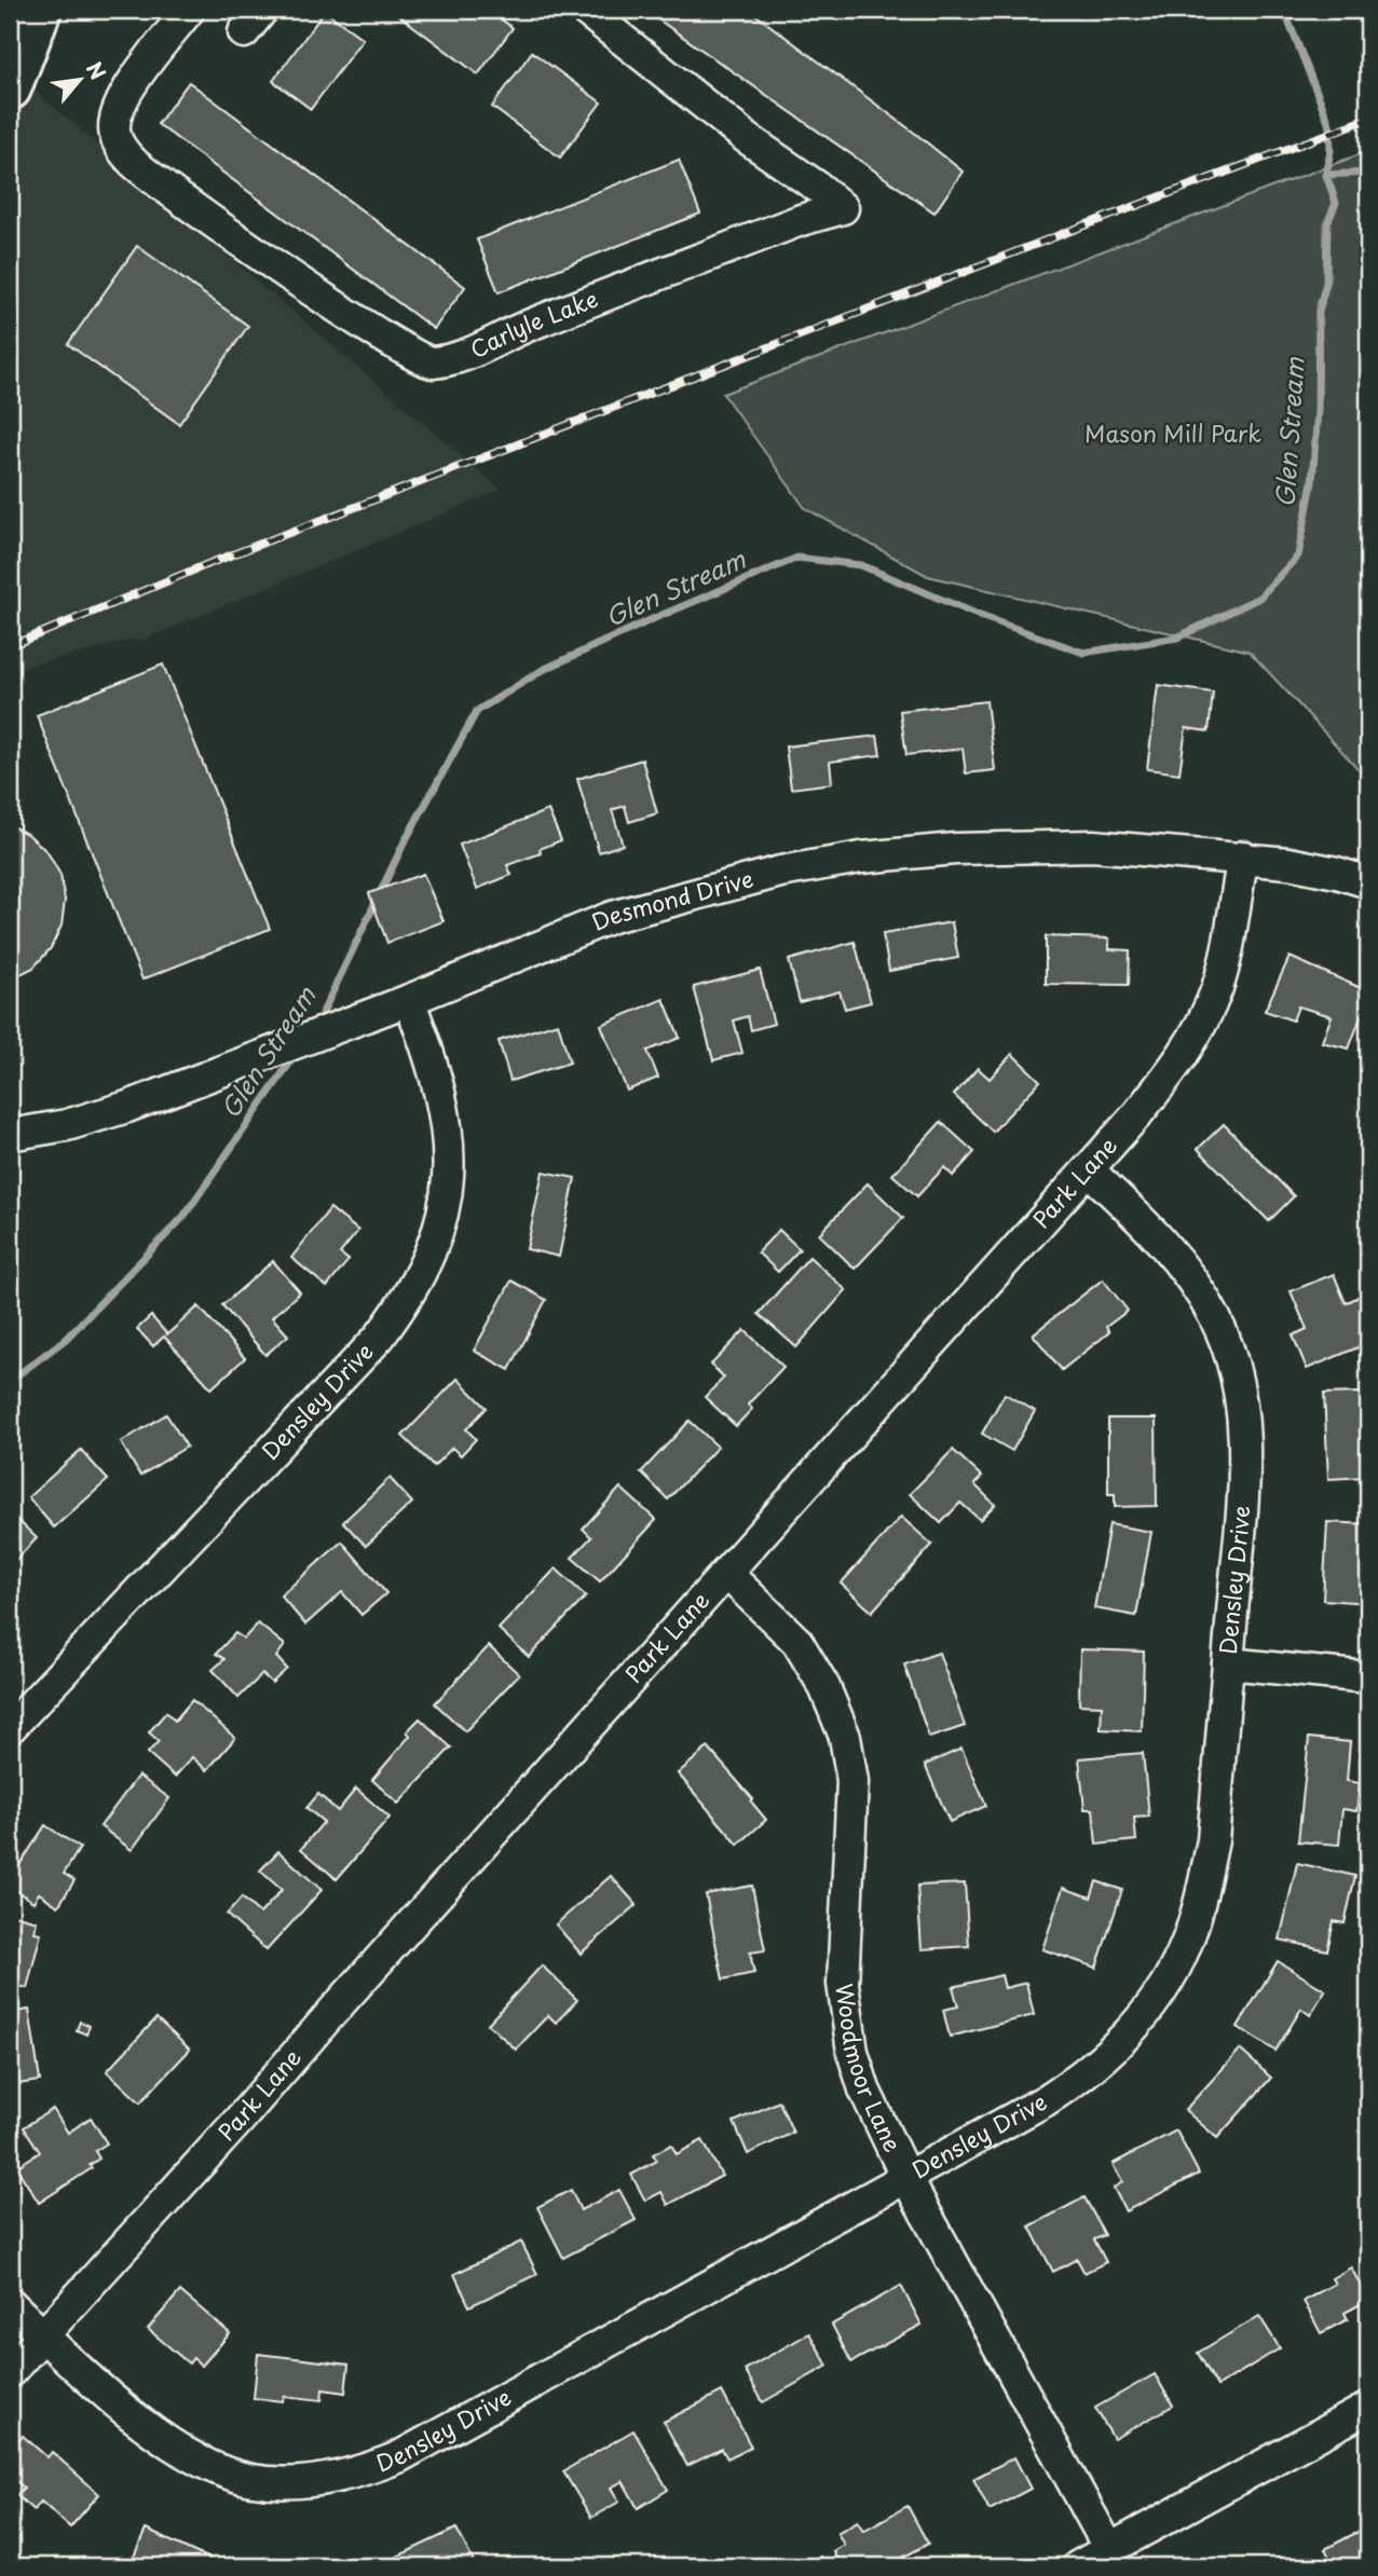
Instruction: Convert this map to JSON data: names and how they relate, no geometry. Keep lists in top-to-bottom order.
{
  "streets": {
    "street": [
      "Carlyle Lake",
      "Desmond Drive",
      "Park Lane",
      "Densley Drive",
      "Woodmoor Lane"
    ]
  },
  "crossings": [
    ["Desmond Drive", "Park Lane"],
    ["Desmond Drive", "Densley Drive"],
    ["Park Lane", "Densley Drive"],
    ["Park Lane", "Woodmoor Lane"],
    ["Densley Drive", "Woodmoor Lane"]
  ],
  "water": ["Glen Stream"],
  "parks": ["Mason Mill Park"],
  "north": "top right"
}
